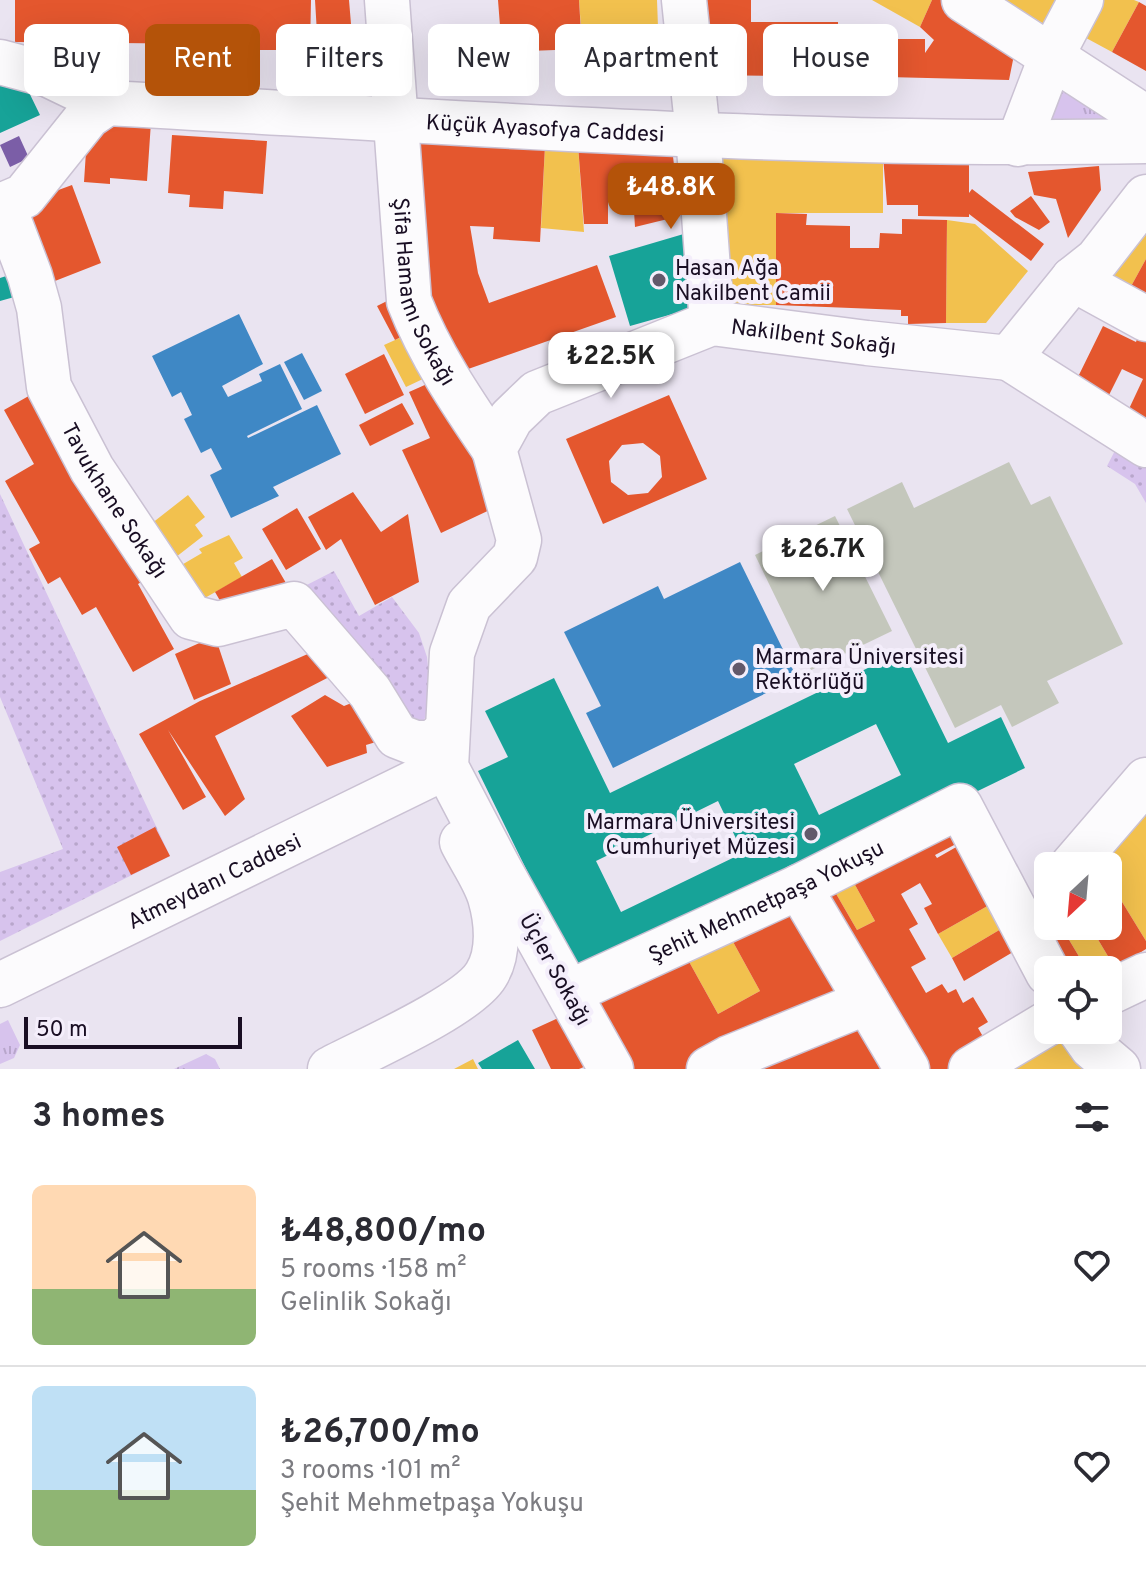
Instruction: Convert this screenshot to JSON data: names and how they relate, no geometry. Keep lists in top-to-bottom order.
{
  "streets": {
    "street": [
      "Küçük Ayasofya Caddesi",
      "Şifa Hamamı Sokağı",
      "Nakilbent Sokağı",
      "Tavukhane Sokağı",
      "Atmeydanı Caddesi",
      "Şehit Mehmetpaşa Yokuşu",
      "Üçler Sokağı"
    ]
  },
  "crossings": [
    ["Küçük Ayasofya Caddesi", "Şifa Hamamı Sokağı"],
    ["Küçük Ayasofya Caddesi", "Tavukhane Sokağı"],
    ["Şifa Hamamı Sokağı", "Nakilbent Sokağı"],
    ["Tavukhane Sokağı", "Atmeydanı Caddesi"],
    ["Tavukhane Sokağı", "Üçler Sokağı"],
    ["Atmeydanı Caddesi", "Üçler Sokağı"],
    ["Şehit Mehmetpaşa Yokuşu", "Üçler Sokağı"]
  ],
  "places": ["Hasan Ağa Nakilbent Camii", "Marmara Üniversitesi Rektörlüğü", "Marmara Üniversitesi Cumhuriyet Müzesi"],
  "scale_bar": "50 m",
  "north": "bottom left",
  "page": {
    "chip": [
      "Buy",
      "Rent",
      "Filters",
      "New",
      "Apartment",
      "House"
    ],
    "price": ["₺48.8K", "₺22.5K", "₺26.7K"],
    "scale": "50 m",
    "heading": "3 homes",
    "list": [
      {
        "name": "₺48,800/mo",
        "note": "5 rooms · 158 m² · Gelinlik Sokağı"
      },
      {
        "name": "₺26,700/mo",
        "note": "3 rooms · 101 m² · Şehit Mehmetpaşa Yokuşu"
      }
    ]
  }
}
